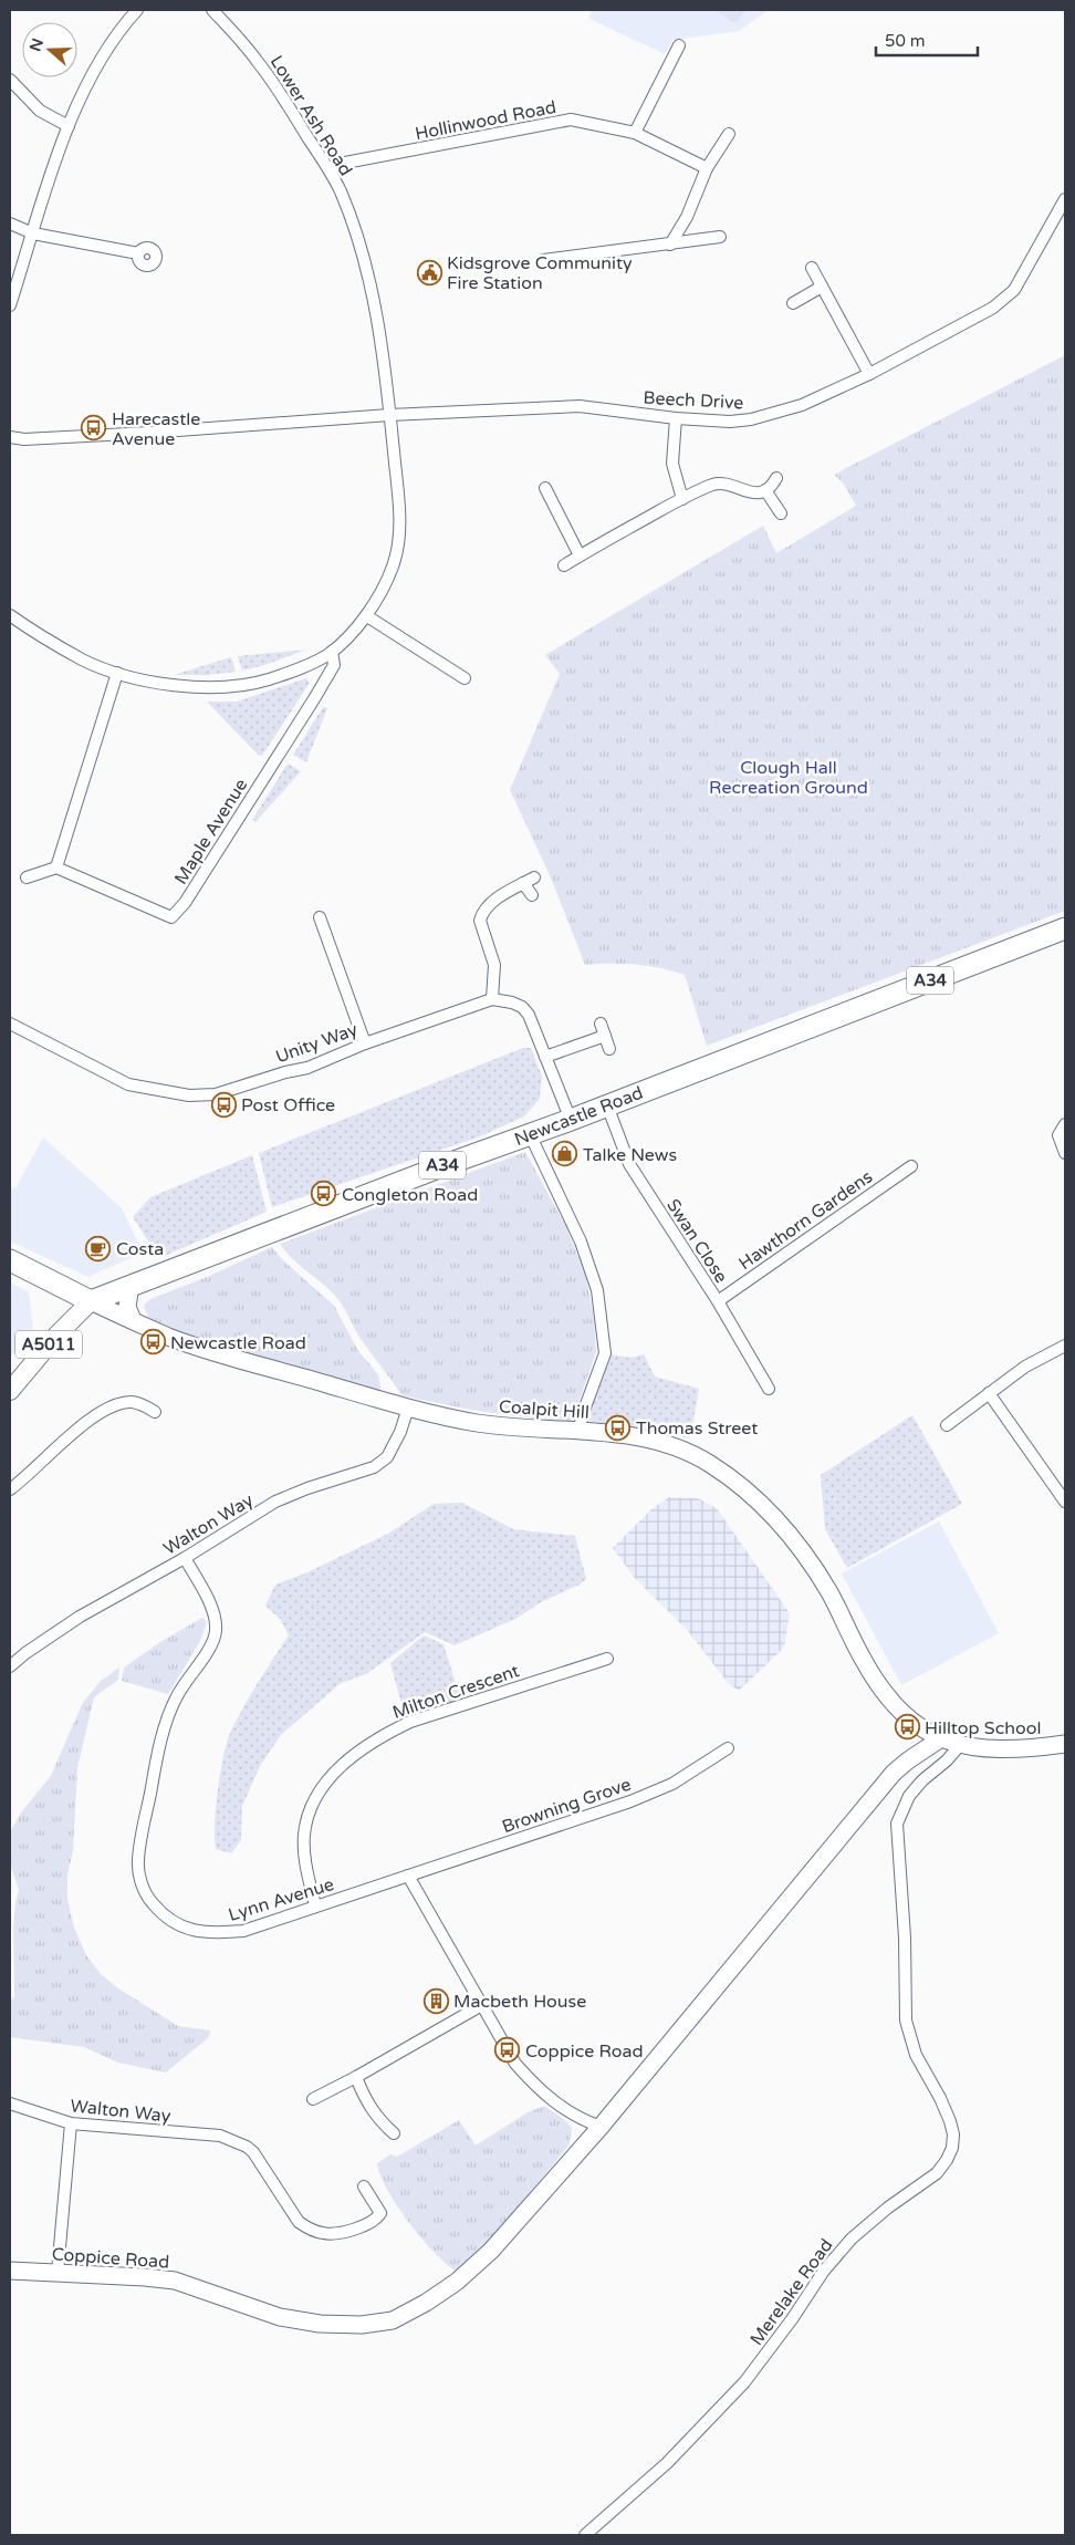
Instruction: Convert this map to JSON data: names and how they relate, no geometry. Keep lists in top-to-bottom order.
{
  "streets": {
    "highway": ["A34", "Newcastle Road"],
    "main road": ["A5011"],
    "street": [
      "Lower Ash Road",
      "Hollinwood Road",
      "Beech Drive",
      "Maple Avenue",
      "Unity Way",
      "Hawthorn Gardens",
      "Swan Close",
      "Coalpit Hill",
      "Walton Way",
      "Milton Crescent",
      "Browning Grove",
      "Lynn Avenue",
      "Coppice Road",
      "Merelake Road"
    ]
  },
  "crossings": [
    ["Lower Ash Road", "Hollinwood Road"],
    ["Lower Ash Road", "Beech Drive"],
    ["Lower Ash Road", "Maple Avenue"],
    ["Newcastle Road", "Swan Close"],
    ["Newcastle Road", "A5011"],
    ["Newcastle Road", "Coalpit Hill"],
    ["Hawthorn Gardens", "Swan Close"],
    ["A5011", "Coalpit Hill"],
    ["Coalpit Hill", "Walton Way"],
    ["Coalpit Hill", "Coppice Road"],
    ["Coalpit Hill", "Merelake Road"],
    ["Walton Way", "Lynn Avenue"],
    ["Milton Crescent", "Lynn Avenue"],
    ["Browning Grove", "Lynn Avenue"]
  ],
  "parks": ["Clough Hall Recreation Ground"],
  "places": {
    "public building": ["Kidsgrove Community Fire Station"],
    "bus stop": [
      "Harecastle Avenue",
      "Post Office",
      "Congleton Road",
      "Newcastle Road",
      "Thomas Street",
      "Hilltop School",
      "Coppice Road"
    ],
    "shop": ["Talke News"],
    "cafe": ["Costa"],
    "building": ["Macbeth House"]
  },
  "scale_bar": "50 m",
  "north": "left"
}
